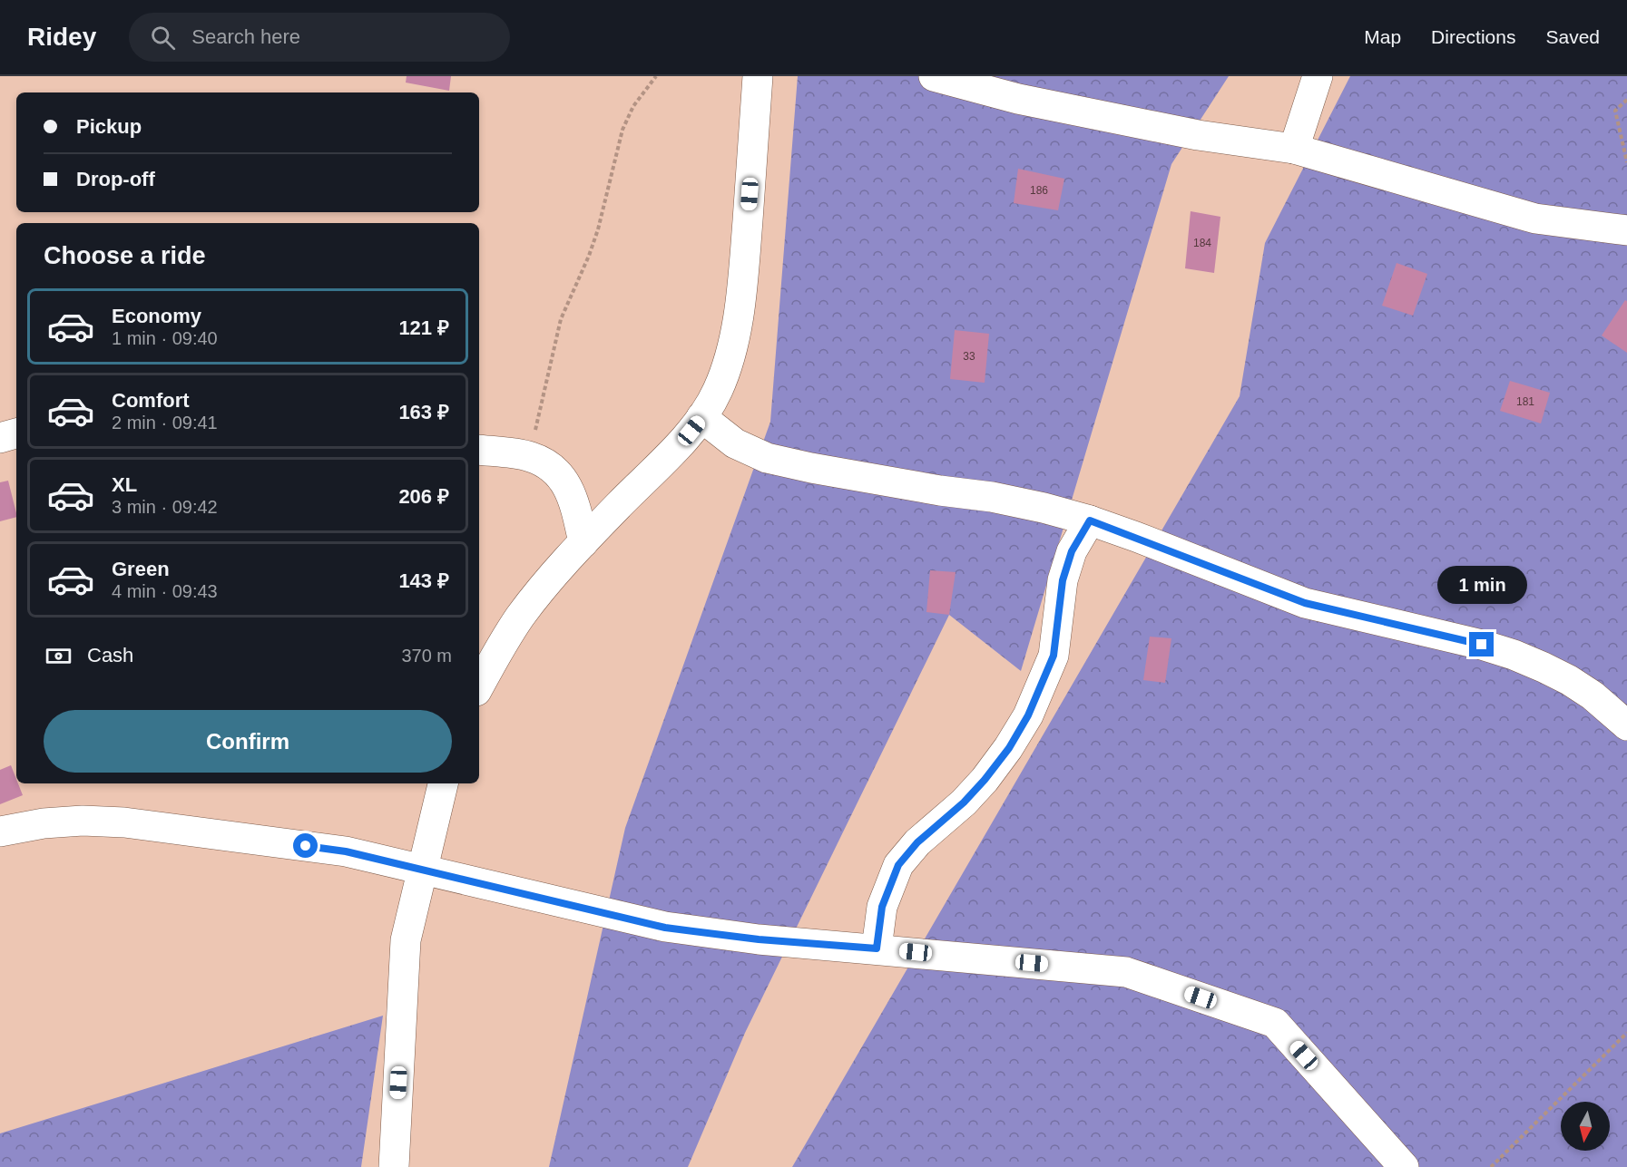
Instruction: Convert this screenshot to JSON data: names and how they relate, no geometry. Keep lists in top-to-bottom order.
{
  "house_numbers": [
    "186",
    "184",
    "33",
    "181"
  ],
  "north": "bottom",
  "page": {
    "header": "Ridey",
    "search": "Search here",
    "nav": ["Map", "Directions", "Saved"],
    "banner": ["Pickup", "Drop-off"],
    "heading": "Choose a ride",
    "list": [
      {
        "name": "Economy",
        "note": "1 min · 09:40",
        "value": "121 ₽"
      },
      {
        "name": "Comfort",
        "note": "2 min · 09:41",
        "value": "163 ₽"
      },
      {
        "name": "XL",
        "note": "3 min · 09:42",
        "value": "206 ₽"
      },
      {
        "name": "Green",
        "note": "4 min · 09:43",
        "value": "143 ₽"
      }
    ],
    "bubble": "1 min",
    "pay": ["Cash", "370 m"],
    "buttons": "Confirm"
  }
}
